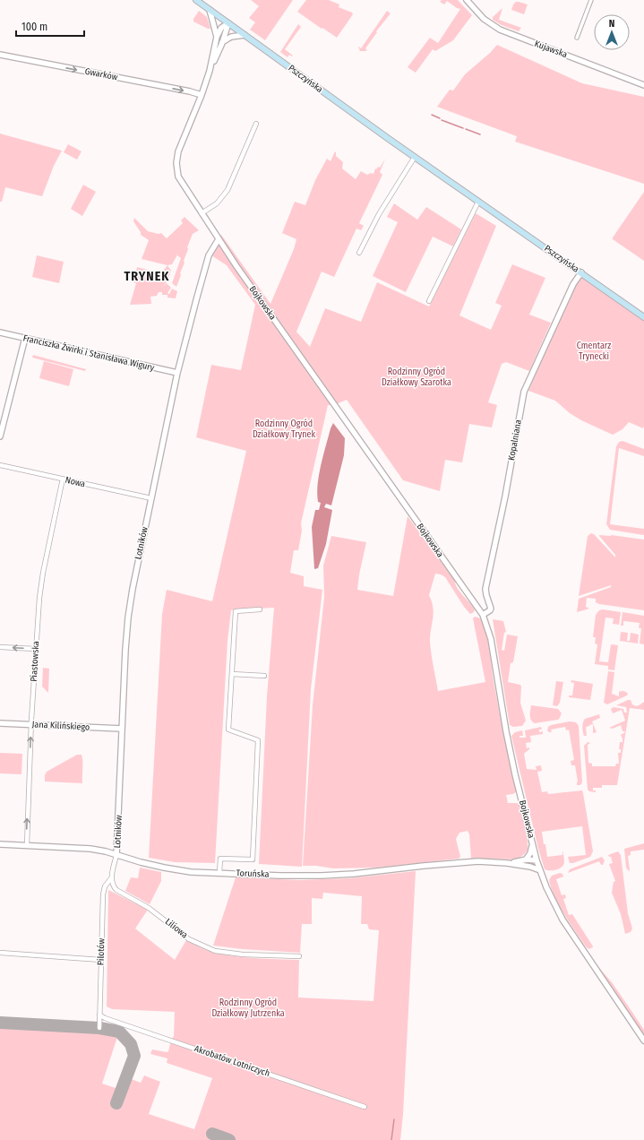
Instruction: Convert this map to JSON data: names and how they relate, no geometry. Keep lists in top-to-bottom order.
{
  "streets": {
    "main road": ["Pszczyńska"],
    "street": [
      "Kujawska",
      "Gwarków",
      "Bojkowska",
      "Franciszka Żwirki i Stanisława Wigury",
      "Kopalniana",
      "Nowa",
      "Lotników",
      "Piastowska",
      "Jana Kilińskiego",
      "Toruńska",
      "Liliowa",
      "Pilotów",
      "Akrobatów Lotniczych"
    ]
  },
  "crossings": [
    ["Gwarków", "Bojkowska"],
    ["Pszczyńska", "Bojkowska"],
    ["Pszczyńska", "Kopalniana"],
    ["Bojkowska", "Kopalniana"],
    ["Bojkowska", "Lotników"],
    ["Bojkowska", "Toruńska"],
    ["Franciszka Żwirki i Stanisława Wigury", "Lotników"],
    ["Nowa", "Lotników"],
    ["Nowa", "Piastowska"],
    ["Lotników", "Jana Kilińskiego"],
    ["Lotników", "Toruńska"],
    ["Piastowska", "Jana Kilińskiego"],
    ["Piastowska", "Toruńska"],
    ["Liliowa", "Pilotów"],
    ["Pilotów", "Akrobatów Lotniczych"]
  ],
  "one_way": ["Gwarków"],
  "districts": ["TRYNEK"],
  "parks": [
    "Cmentarz Trynecki",
    "Rodzinny Ogród Działkowy Szarotka",
    "Rodzinny Ogród Działkowy Trynek",
    "Rodzinny Ogród Działkowy Jutrzenka"
  ],
  "scale_bar": "100 m",
  "north": "top"
}
